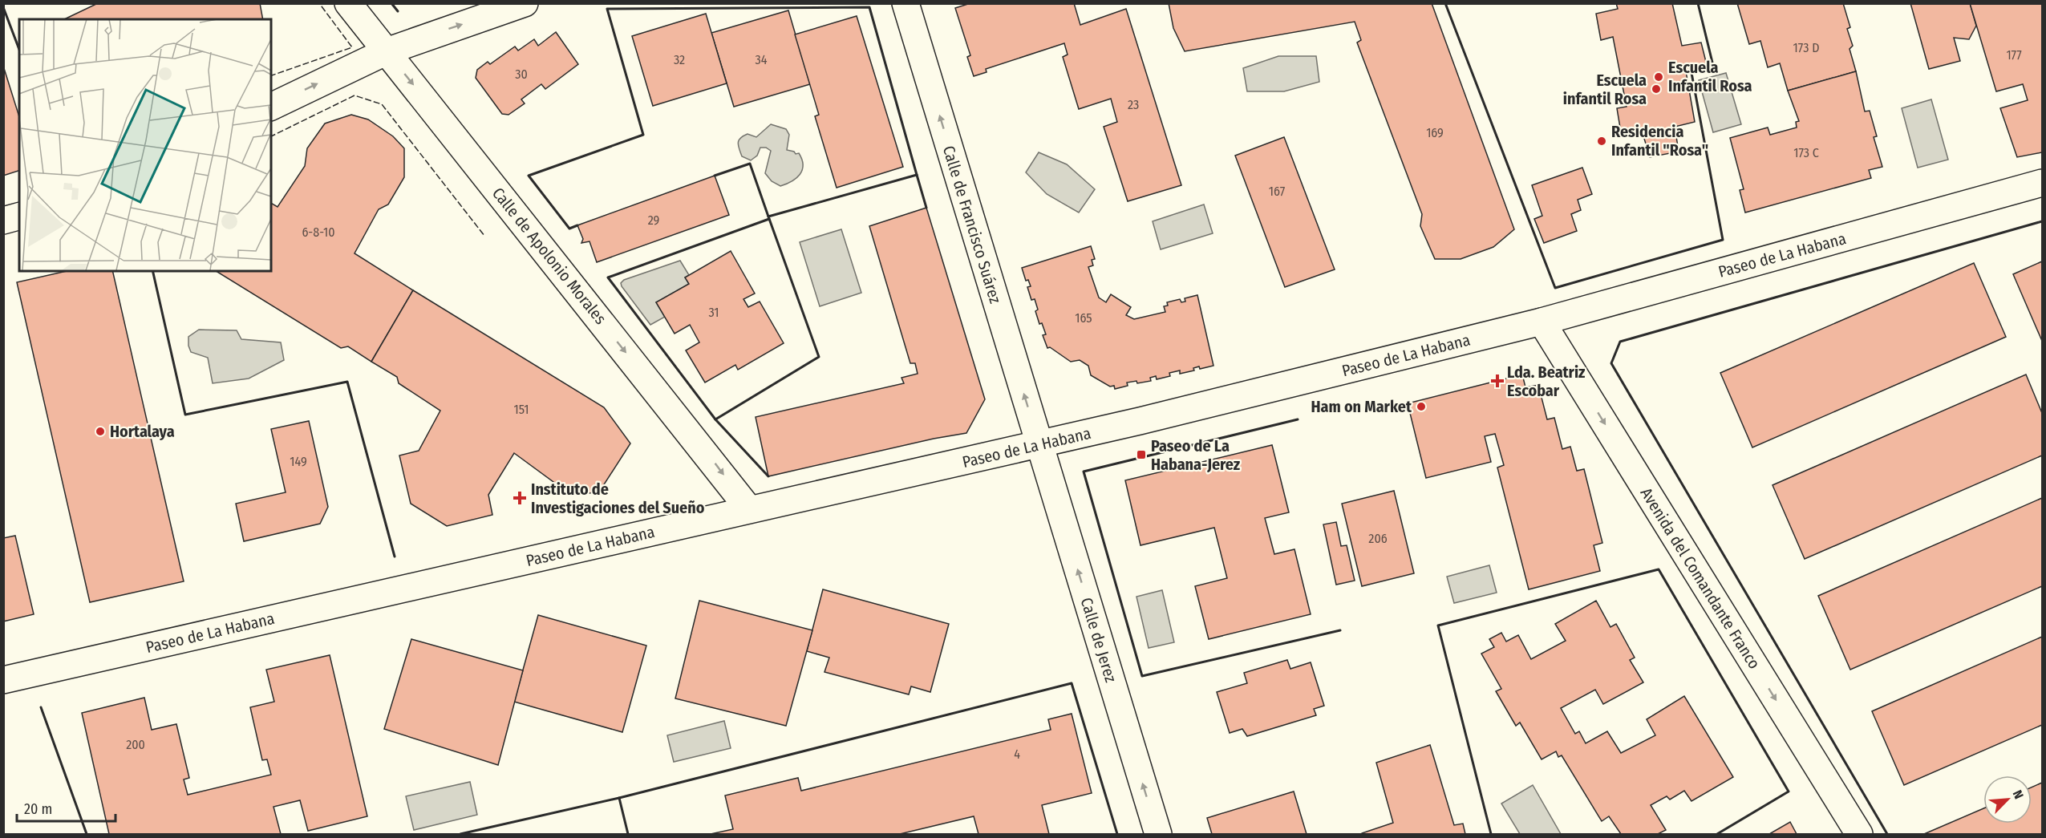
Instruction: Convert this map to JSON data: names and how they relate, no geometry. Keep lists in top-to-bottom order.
{
  "streets": {
    "street": [
      "Calle de Francisco Suárez",
      "Paseo de La Habana",
      "Calle de Apolonio Morales",
      "Avenida del Comandante Franco",
      "Calle de Jerez"
    ]
  },
  "crossings": [
    ["Calle de Francisco Suárez", "Paseo de La Habana"],
    ["Calle de Francisco Suárez", "Calle de Jerez"],
    ["Paseo de La Habana", "Calle de Apolonio Morales"],
    ["Paseo de La Habana", "Avenida del Comandante Franco"],
    ["Paseo de La Habana", "Calle de Jerez"]
  ],
  "one_way": [
    "Calle de Francisco Suárez",
    "Calle de Apolonio Morales",
    "Avenida del Comandante Franco",
    "Calle de Jerez"
  ],
  "places": {
    "other": [
      "Escuela Infantil Rosa",
      "Escuela infantil Rosa",
      "Residencia Infantil \"Rosa\"",
      "Ham on Market",
      "Hortalaya"
    ],
    "health": ["Lda. Beatriz Escobar", "Instituto de Investigaciones del Sueño"],
    "transit": ["Paseo de La Habana-Jerez"]
  },
  "house_numbers": [
    "173 D",
    "177",
    "32",
    "34",
    "30",
    "23",
    "169",
    "173 C",
    "167",
    "29",
    "6-8-10",
    "31",
    "165",
    "151",
    "149",
    "206",
    "200",
    "4"
  ],
  "scale_bar": "20 m",
  "north": "top right"
}
